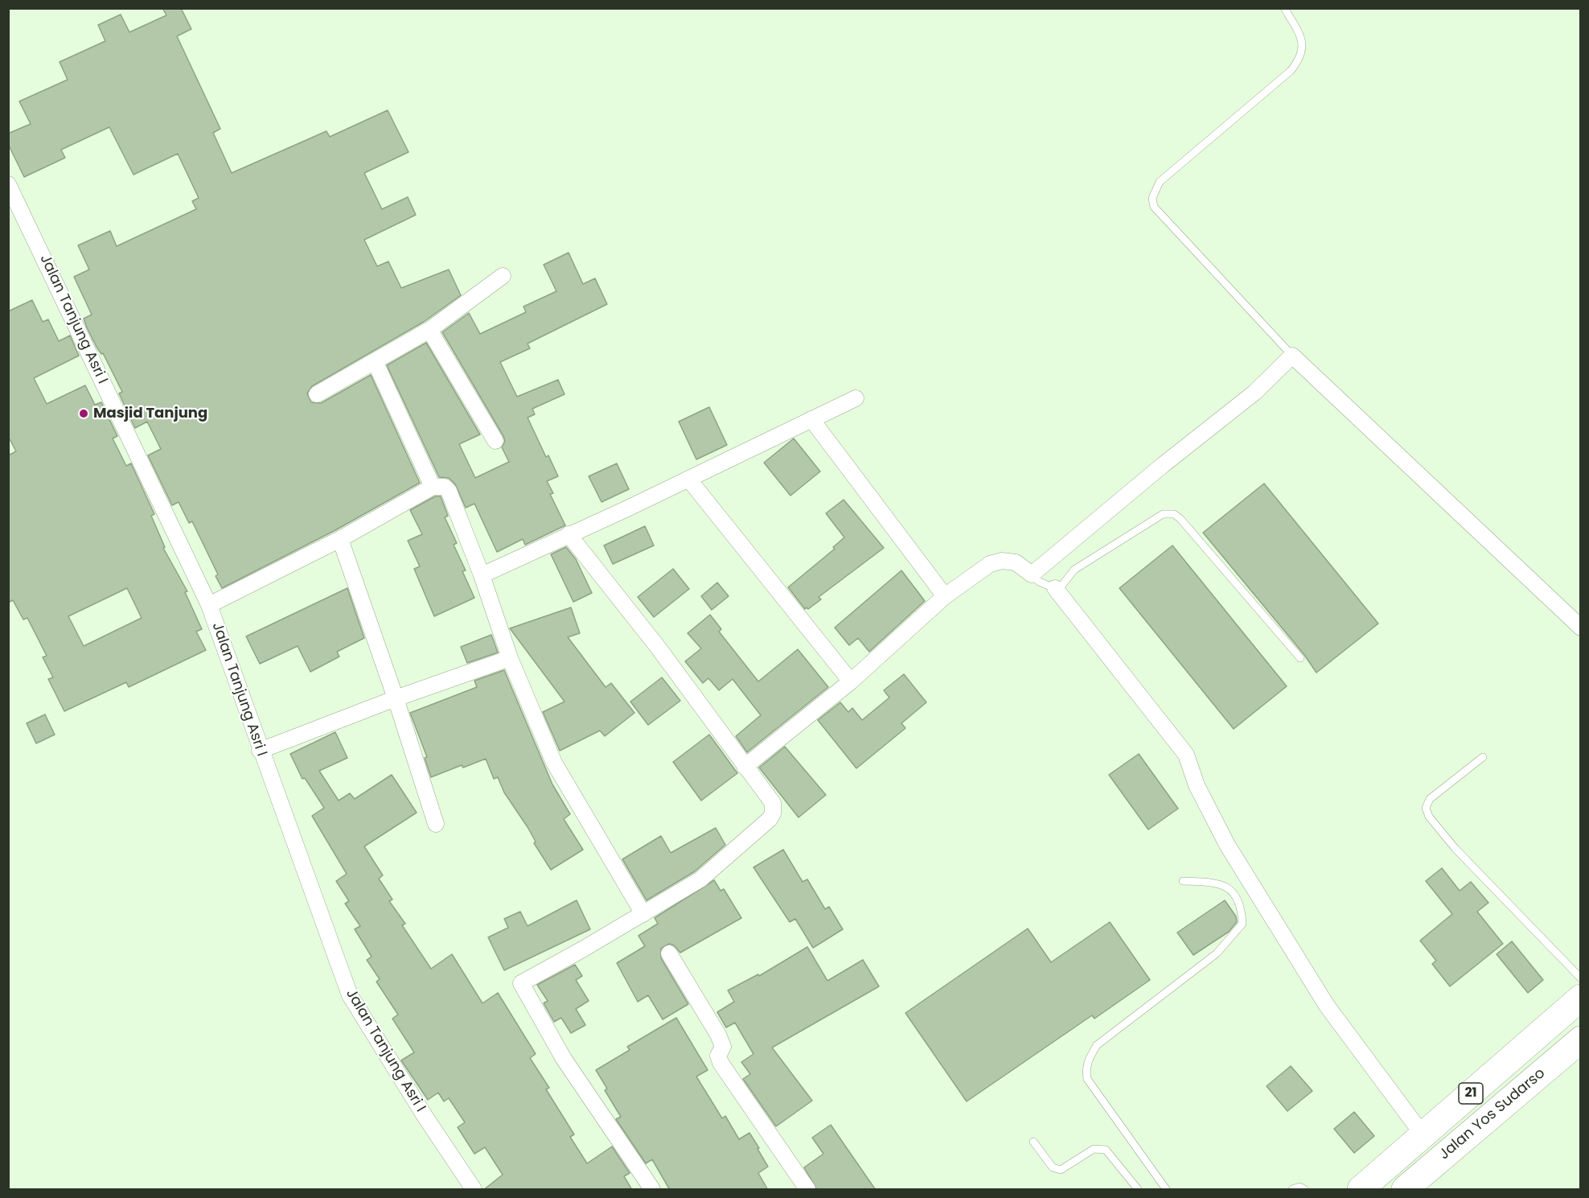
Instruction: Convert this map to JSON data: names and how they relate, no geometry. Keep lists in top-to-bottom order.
{
  "streets": {
    "highway": ["21", "Jalan Yos Sudarso"],
    "street": ["Jalan Tanjung Asri I"]
  },
  "places": ["Masjid Tanjung"]
}
